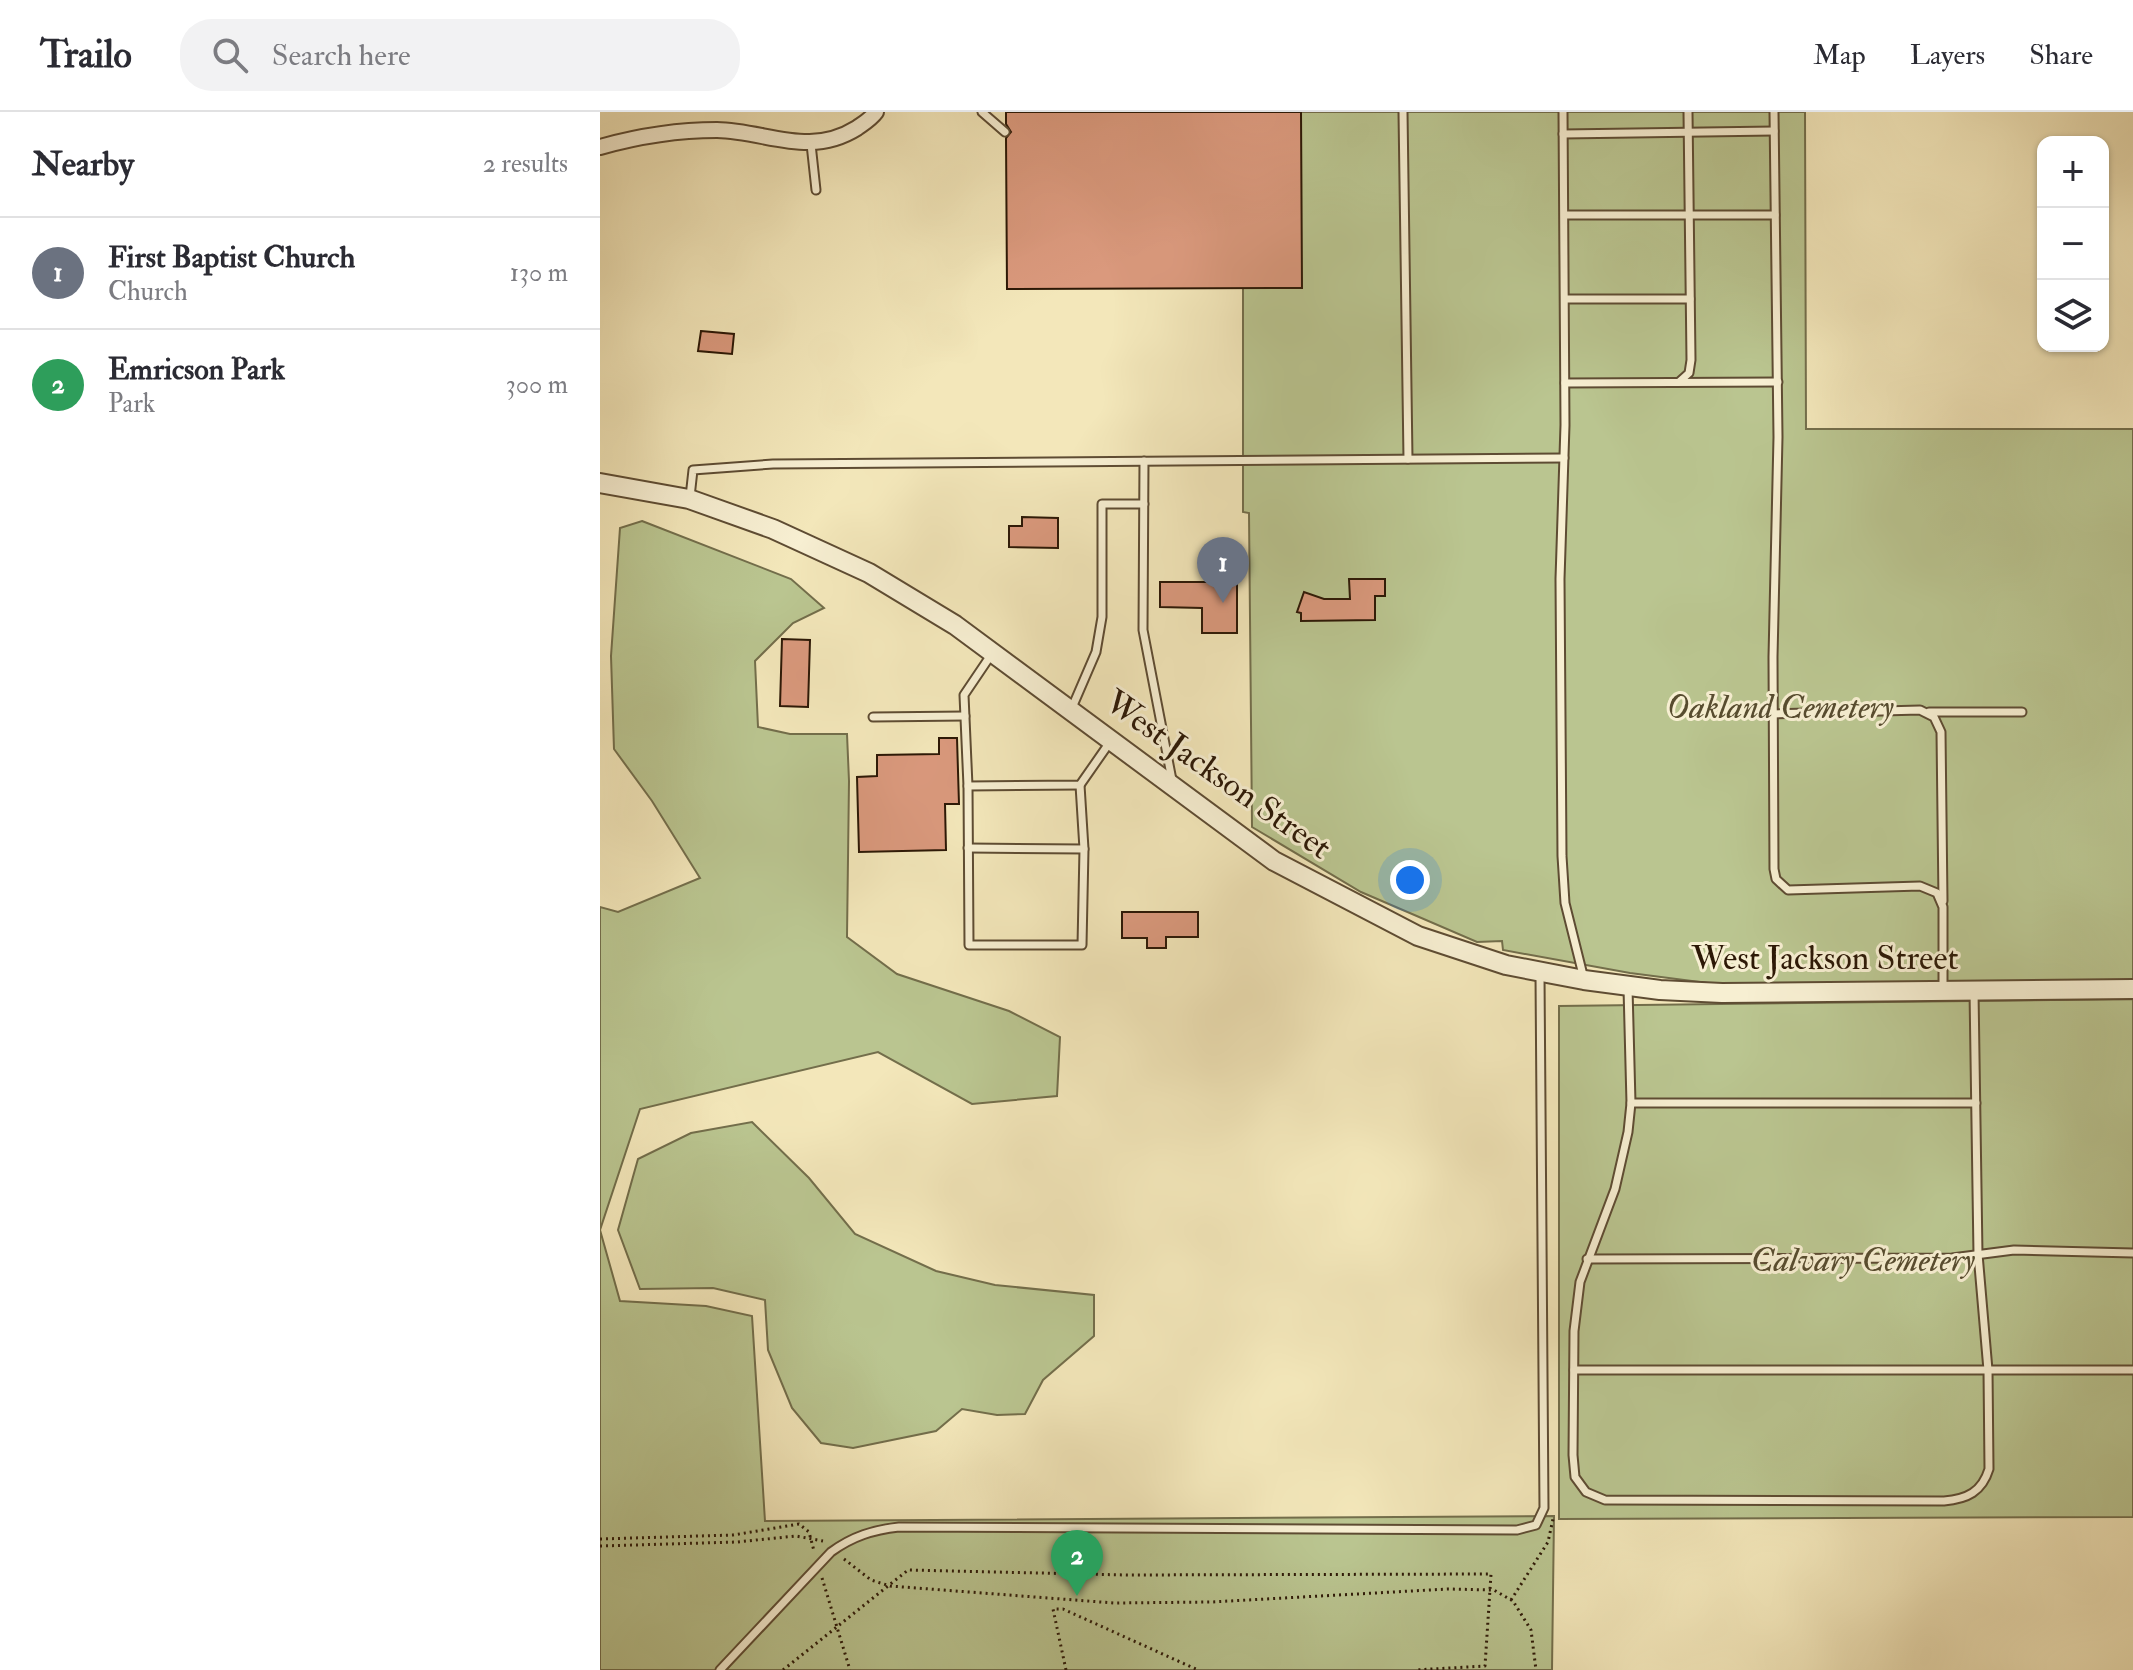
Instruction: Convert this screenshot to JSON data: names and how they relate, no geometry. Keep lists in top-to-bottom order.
{
  "streets": {
    "street": ["West Jackson Street"]
  },
  "parks": ["Oakland Cemetery", "Calvary Cemetery"],
  "page": {
    "header": "Trailo",
    "search": "Search here",
    "nav": ["Map", "Layers", "Share"],
    "heading": ["Nearby", "2 results"],
    "map_buttons": ["+", "−"],
    "list": [
      {
        "mark": "1",
        "name": "First Baptist Church",
        "note": "Church",
        "value": "130 m"
      },
      {
        "mark": "2",
        "name": "Emricson Park",
        "note": "Park",
        "value": "300 m"
      }
    ],
    "pins": ["1", "2"]
  }
}
